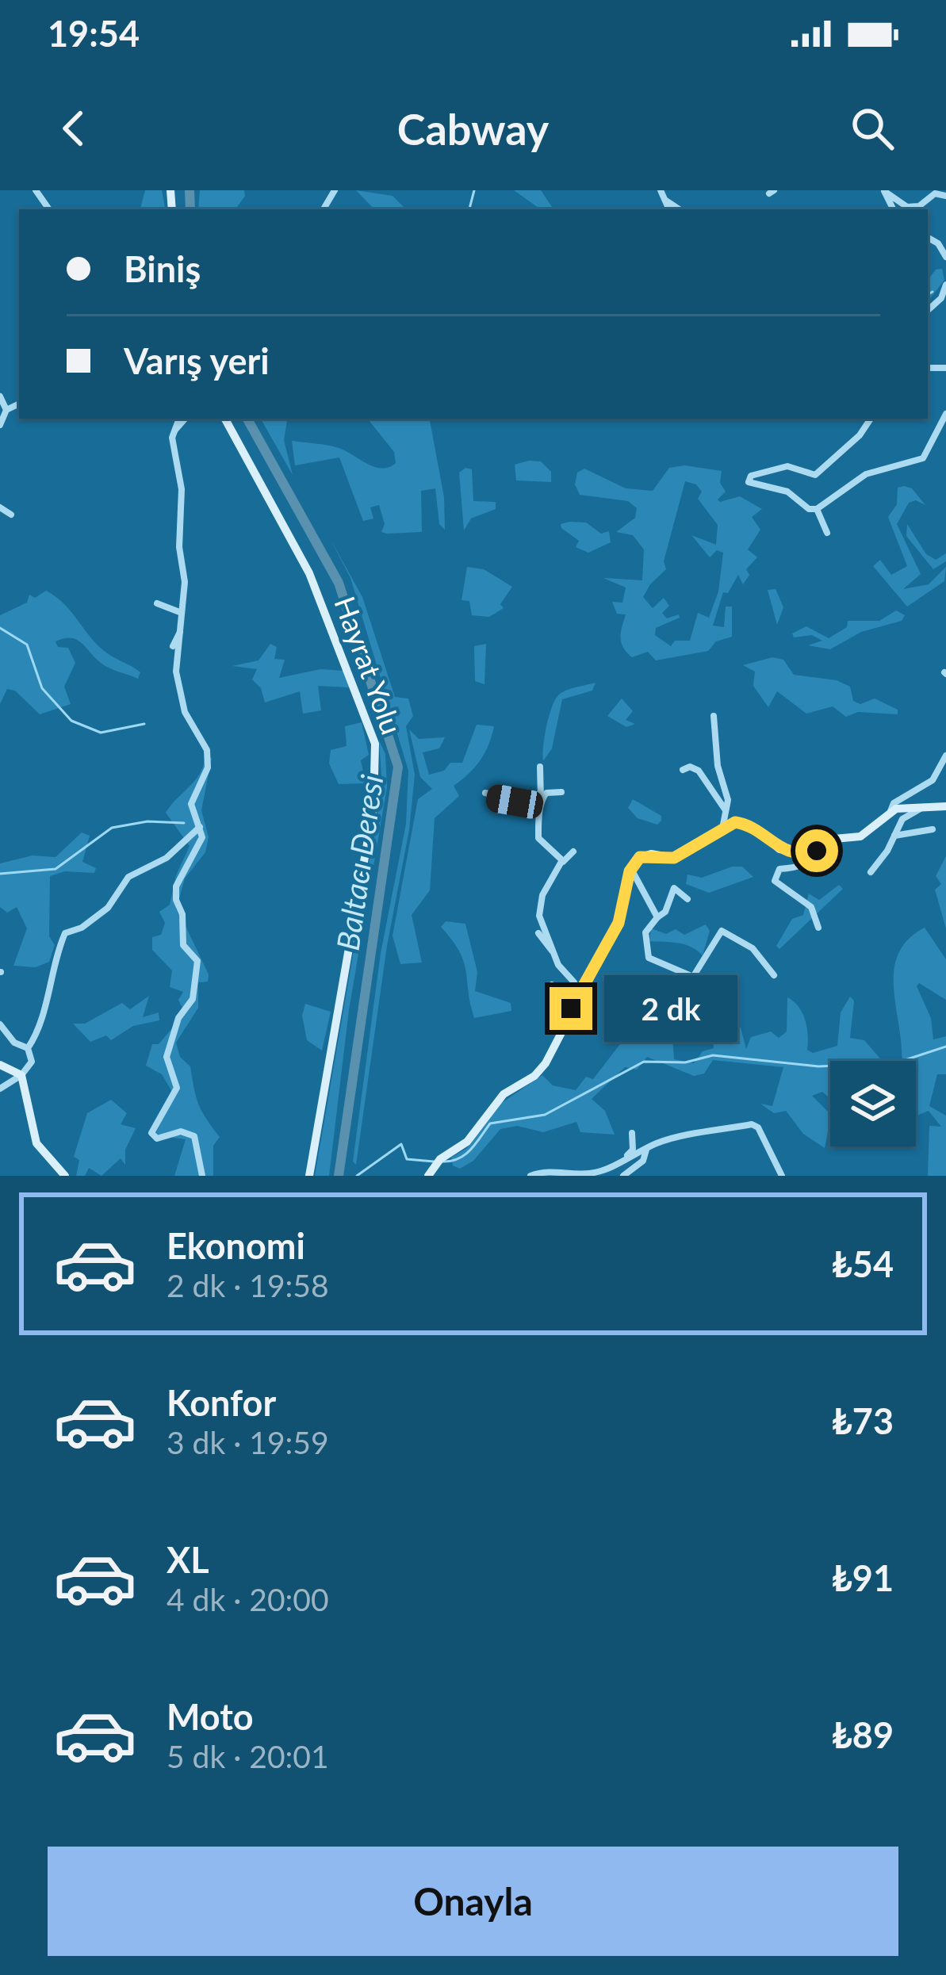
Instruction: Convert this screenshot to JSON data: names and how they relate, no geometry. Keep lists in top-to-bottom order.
{
  "streets": {
    "street": ["Hayrat Yolu"]
  },
  "water": ["Baltacı Deresi"],
  "page": {
    "status": "19:54",
    "header": "Cabway",
    "banner": ["Biniş", "Varış yeri"],
    "bubble": "2 dk",
    "list": [
      {
        "name": "Ekonomi",
        "note": "2 dk · 19:58",
        "value": "₺54"
      },
      {
        "name": "Konfor",
        "note": "3 dk · 19:59",
        "value": "₺73"
      },
      {
        "name": "XL",
        "note": "4 dk · 20:00",
        "value": "₺91"
      },
      {
        "name": "Moto",
        "note": "5 dk · 20:01",
        "value": "₺89"
      }
    ],
    "buttons": "Onayla"
  }
}
